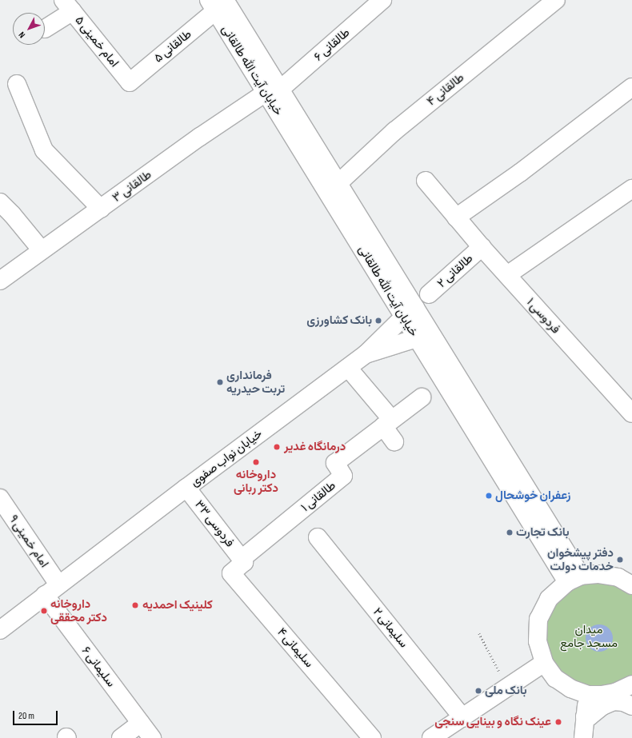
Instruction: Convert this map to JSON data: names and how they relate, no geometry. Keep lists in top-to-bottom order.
{
  "streets": {
    "street": [
      "امام خمینی ۵",
      "طالقانی ۶",
      "طالقانی ۵",
      "خیابان آیت الله طالقانی",
      "طالقانی ۴",
      "طالقانی ۳",
      "طالقانی ۲",
      "فردوسی ۱",
      "خیابان نواب صفوی",
      "طالقانی ۱",
      "فردوسی ۳۳",
      "امام خمینی ۹",
      "سلیمانی ۲",
      "سلیمانی ۴",
      "سلیمانی ۶"
    ]
  },
  "crossings": [
    ["امام خمینی ۵", "طالقانی ۵"],
    ["طالقانی ۶", "خیابان آیت الله طالقانی"],
    ["طالقانی ۶", "طالقانی ۳"],
    ["طالقانی ۵", "خیابان آیت الله طالقانی"],
    ["خیابان آیت الله طالقانی", "طالقانی ۴"],
    ["خیابان آیت الله طالقانی", "طالقانی ۳"],
    ["خیابان آیت الله طالقانی", "خیابان نواب صفوی"],
    ["طالقانی ۲", "فردوسی ۱"],
    ["خیابان نواب صفوی", "فردوسی ۳۳"],
    ["خیابان نواب صفوی", "امام خمینی ۹"],
    ["خیابان نواب صفوی", "سلیمانی ۶"],
    ["طالقانی ۱", "فردوسی ۳۳"],
    ["طالقانی ۱", "سلیمانی ۴"],
    ["فردوسی ۳۳", "سلیمانی ۴"],
    ["امام خمینی ۹", "سلیمانی ۶"]
  ],
  "parks": ["میدان مسجد جامع"],
  "places": [
    "بانک کشاورزی",
    "فرمانداری تربت حیدریه",
    "درمانگاه غدیر",
    "داروخانه دکتر ربانی",
    "زعفران خوشحال",
    "بانک تجارت",
    "دفتر پیشخوان خدمات دولت",
    "کلینیک احمدیه",
    "داروخانه دکتر محققی",
    "بانک ملی",
    "عینک نگاه و بینایی سنجی"
  ],
  "scale_bar": "20 m",
  "north": "bottom left"
}
